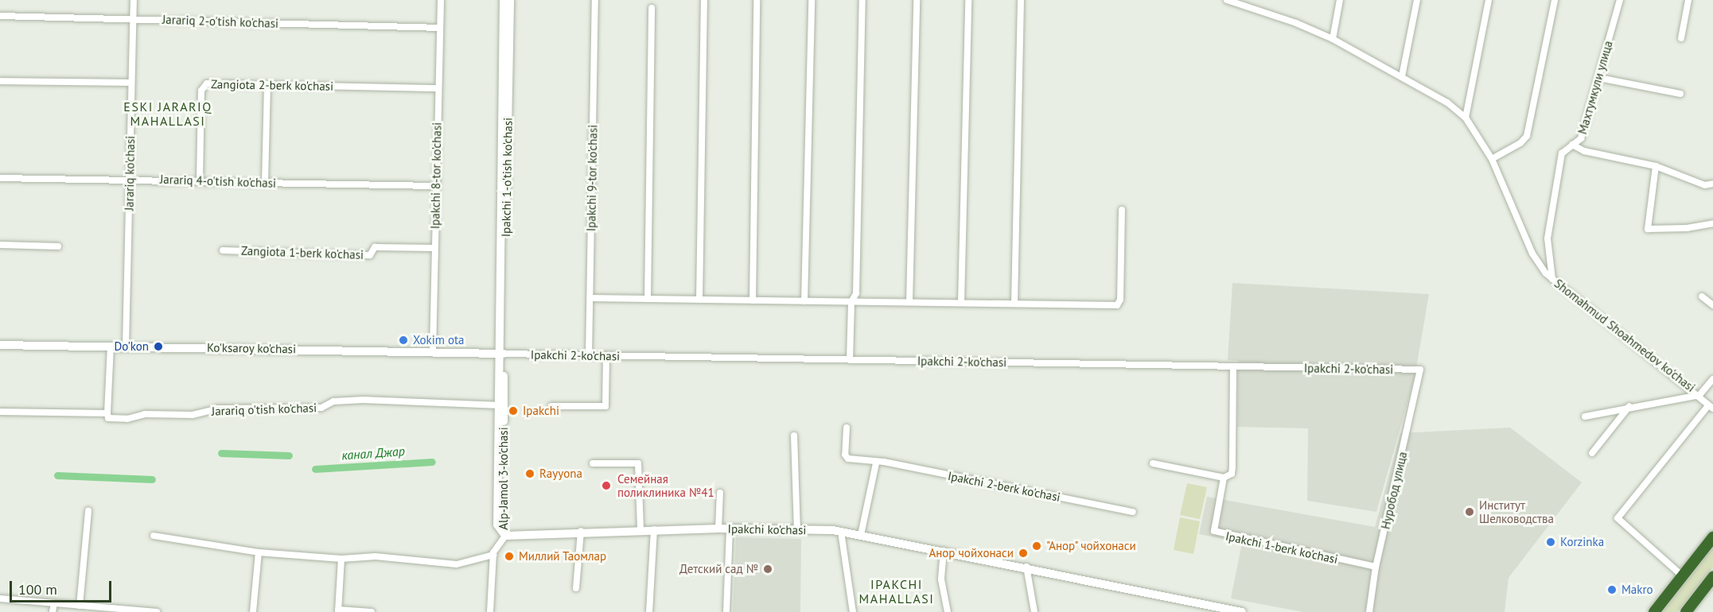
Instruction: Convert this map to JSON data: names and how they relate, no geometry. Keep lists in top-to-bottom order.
{
  "streets": {
    "main road": [
      "Ipakchi 1-o'tish ko'chasi",
      "Ko'ksaroy ko'chasi",
      "Alp-Jamol 3-ko'chasi",
      "Ipakchi ko'chasi"
    ],
    "street": [
      "Jarariq 2-o'tish ko'chasi",
      "Zangiota 2-berk ko'chasi",
      "Махтумкули улица",
      "Jarariq ko'chasi",
      "Ipakchi 8-tor ko'chasi",
      "Ipakchi 9-tor ko'chasi",
      "Jarariq 4-o'tish ko'chasi",
      "Zangiota 1-berk ko'chasi",
      "Shomahmud Shoahmedov ko'chasi",
      "Ipakchi 2-ko'chasi",
      "Jarariq o'tish ko'chasi",
      "Ipakchi 2-berk ko'chasi",
      "Нуробод улица",
      "Ipakchi 1-berk ko'chasi"
    ]
  },
  "crossings": [
    ["Jarariq 2-o'tish ko'chasi", "Jarariq ko'chasi"],
    ["Jarariq 2-o'tish ko'chasi", "Ipakchi 8-tor ko'chasi"],
    ["Zangiota 2-berk ko'chasi", "Ipakchi 8-tor ko'chasi"],
    ["Zangiota 2-berk ko'chasi", "Jarariq 4-o'tish ko'chasi"],
    ["Махтумкули улица", "Shomahmud Shoahmedov ko'chasi"],
    ["Jarariq ko'chasi", "Jarariq 4-o'tish ko'chasi"],
    ["Jarariq ko'chasi", "Ko'ksaroy ko'chasi"],
    ["Ipakchi 8-tor ko'chasi", "Jarariq 4-o'tish ko'chasi"],
    ["Ipakchi 8-tor ko'chasi", "Zangiota 1-berk ko'chasi"],
    ["Ipakchi 8-tor ko'chasi", "Ko'ksaroy ko'chasi"],
    ["Ipakchi 1-o'tish ko'chasi", "Ko'ksaroy ko'chasi"],
    ["Ipakchi 1-o'tish ko'chasi", "Ipakchi 2-ko'chasi"],
    ["Ipakchi 1-o'tish ko'chasi", "Alp-Jamol 3-ko'chasi"],
    ["Ipakchi 9-tor ko'chasi", "Ipakchi 2-ko'chasi"],
    ["Ko'ksaroy ko'chasi", "Ipakchi 2-ko'chasi"],
    ["Ko'ksaroy ko'chasi", "Alp-Jamol 3-ko'chasi"],
    ["Ipakchi 2-ko'chasi", "Alp-Jamol 3-ko'chasi"],
    ["Ipakchi 2-ko'chasi", "Нуробод улица"],
    ["Ipakchi 2-ko'chasi", "Ipakchi 1-berk ko'chasi"],
    ["Jarariq o'tish ko'chasi", "Alp-Jamol 3-ko'chasi"],
    ["Alp-Jamol 3-ko'chasi", "Ipakchi ko'chasi"],
    ["Нуробод улица", "Ipakchi 1-berk ko'chasi"]
  ],
  "districts": ["ESKI JARARIQ MAHALLASI", "IPAKCHI MAHALLASI"],
  "water": ["канал Джар"],
  "places": [
    "Xokim ota",
    "Do'kon",
    "Ipakchi",
    "Rayyona",
    "Семейная поликлиника №41",
    "Институт Шелководства",
    "Korzinka",
    "\"Анор\" чойхонаси",
    "Анор чойхонаси",
    "Миллий Таомлар",
    "Детский сад №",
    "Makro"
  ],
  "scale_bar": "100 m"
}
